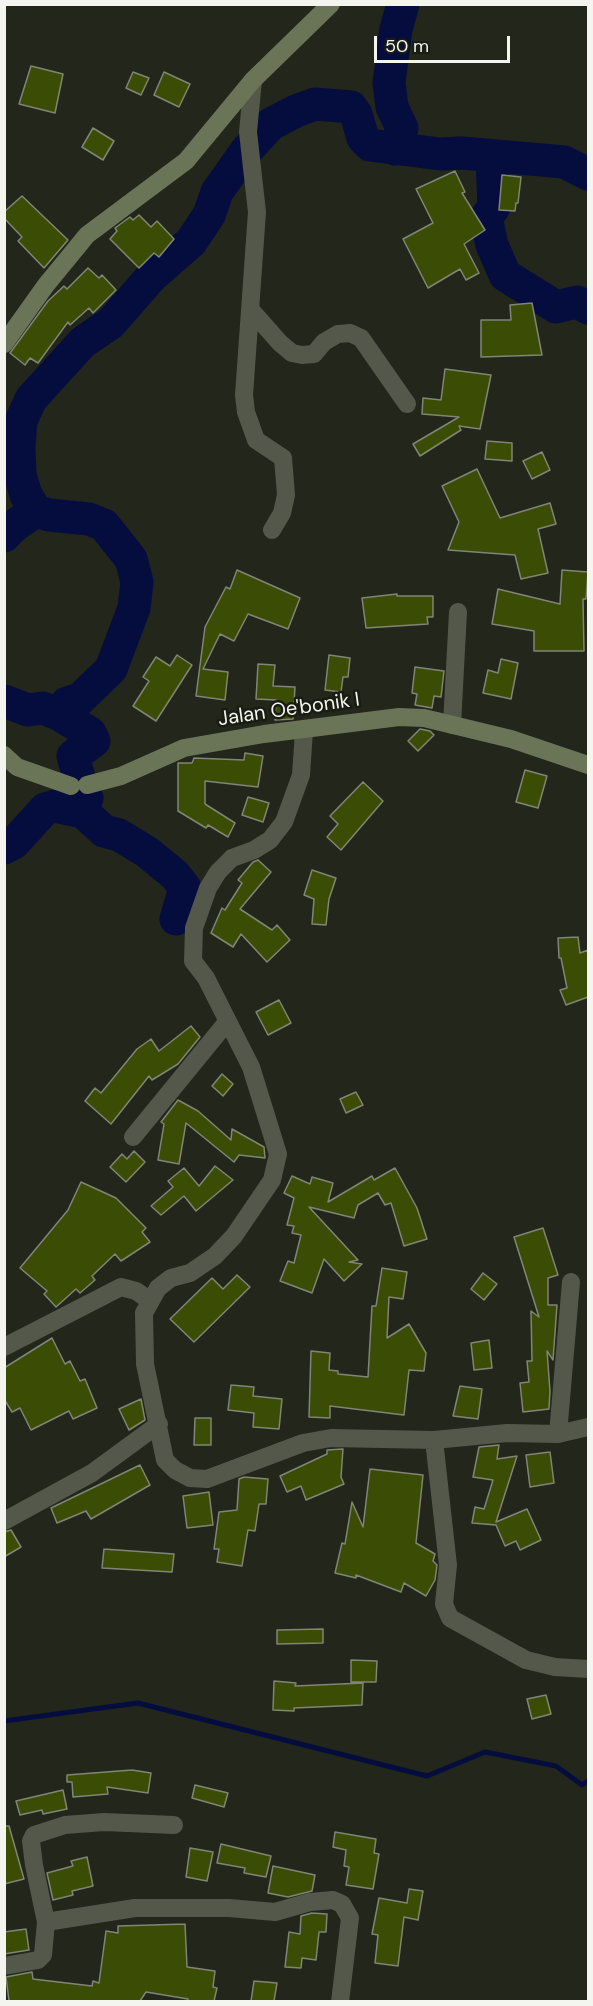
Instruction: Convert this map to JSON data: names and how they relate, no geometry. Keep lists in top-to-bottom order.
{
  "streets": {
    "street": ["Jalan Oe'bonik I"]
  },
  "scale_bar": "50 m"
}
